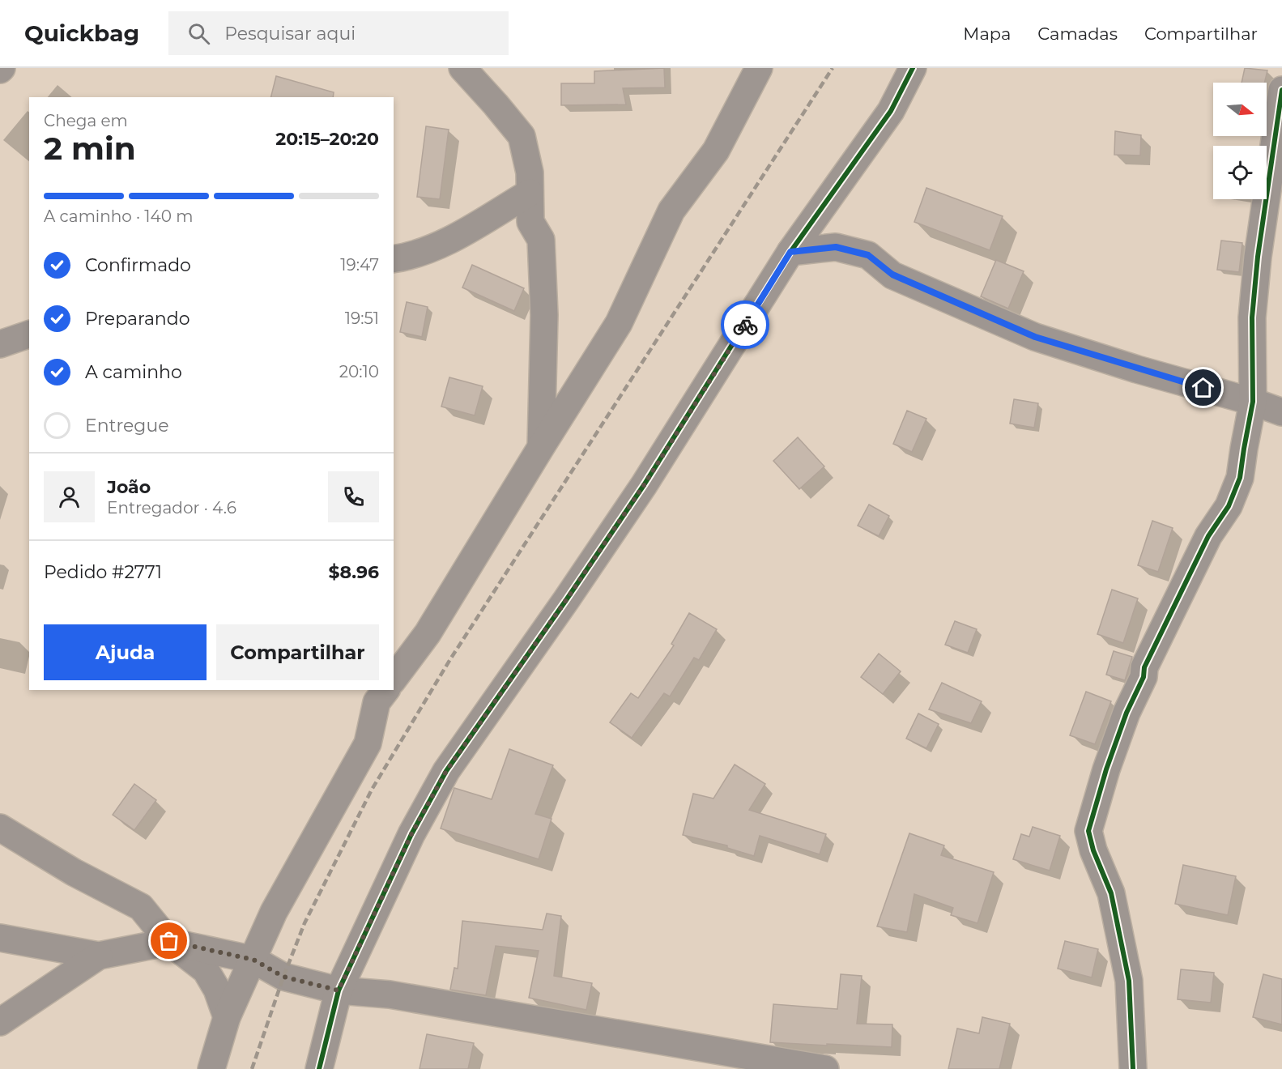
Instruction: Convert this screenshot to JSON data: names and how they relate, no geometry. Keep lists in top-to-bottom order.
{
  "north": "right",
  "page": {
    "header": "Quickbag",
    "search": "Pesquisar aqui",
    "nav": ["Mapa", "Camadas", "Compartilhar"],
    "heading": ["2 min", "Chega em", "20:15–20:20"],
    "panel": [
      "João",
      "Entregador · 4.6",
      "Pedido #2771",
      "$8.96"
    ],
    "bar": "A caminho · 140 m",
    "list": [
      ["Confirmado", "19:47"],
      ["Preparando", "19:51"],
      ["A caminho", "20:10"],
      "Entregue"
    ],
    "buttons": ["Ajuda", "Compartilhar"]
  }
}
